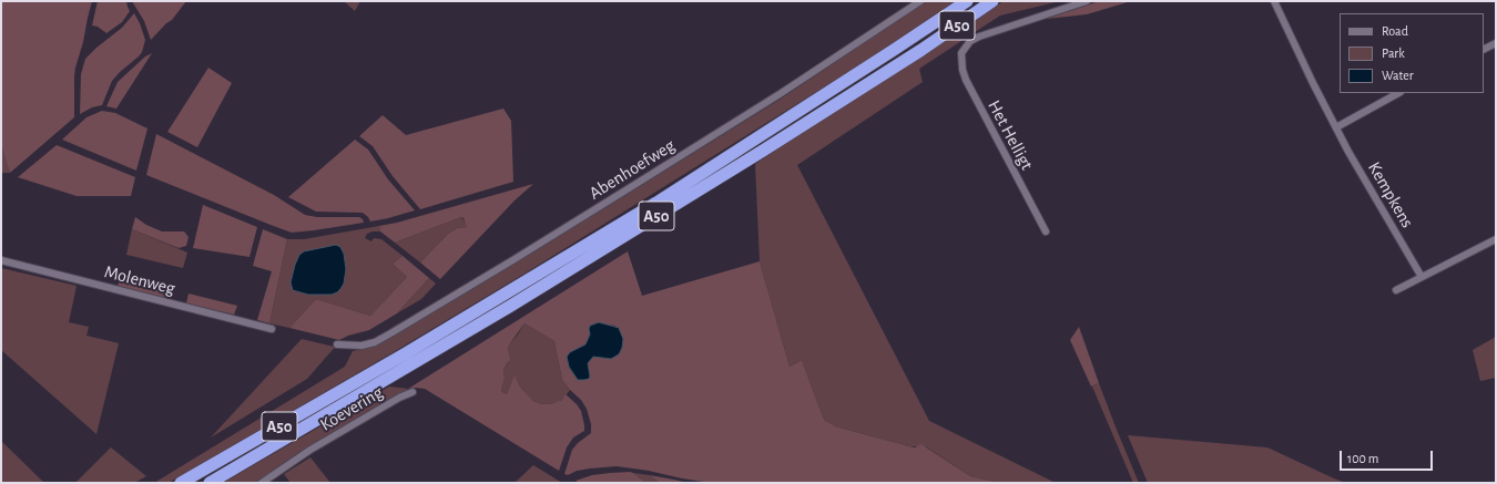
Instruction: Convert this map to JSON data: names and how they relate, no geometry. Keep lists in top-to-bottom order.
{
  "streets": {
    "highway": ["A50"],
    "street": [
      "Het Helligt",
      "Abenhoefweg",
      "Kempkens",
      "Molenweg",
      "Koevering"
    ]
  },
  "legend": ["Road", "Park", "Water"],
  "scale_bar": "100 m"
}
